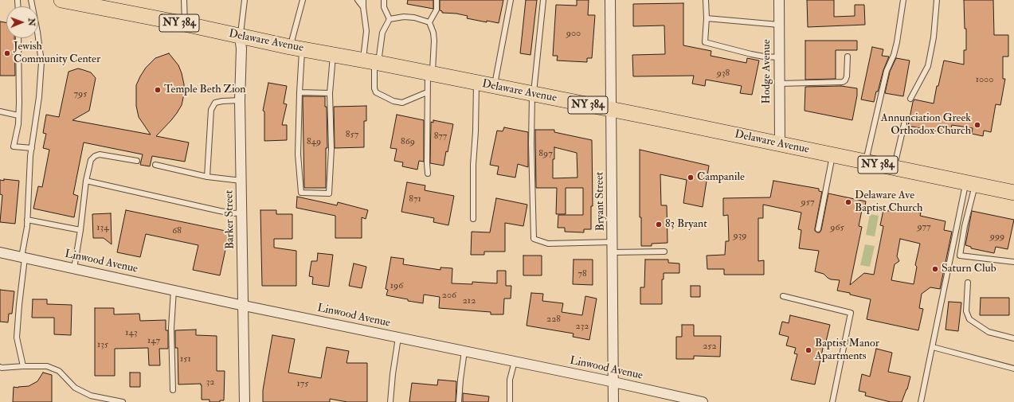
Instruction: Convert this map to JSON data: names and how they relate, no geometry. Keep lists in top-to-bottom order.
{
  "streets": {
    "main road": ["NY 384", "Delaware Avenue"],
    "street": [
      "Hodge Avenue",
      "Bryant Street",
      "Barker Street",
      "Linwood Avenue"
    ]
  },
  "crossings": [
    ["Delaware Avenue", "Hodge Avenue"],
    ["Delaware Avenue", "Bryant Street"],
    ["Delaware Avenue", "Barker Street"],
    ["Bryant Street", "Linwood Avenue"],
    ["Barker Street", "Linwood Avenue"]
  ],
  "places": [
    "Jewish Community Center",
    "Temple Beth Zion",
    "Annunciation Greek Orthodox Church",
    "Campanile",
    "Delaware Ave Baptist Church",
    "83 Bryant",
    "Saturn Club",
    "Baptist Manor Apartments"
  ],
  "house_numbers": [
    "900",
    "938",
    "1000",
    "795",
    "857",
    "877",
    "849",
    "869",
    "897",
    "871",
    "957",
    "977",
    "134",
    "965",
    "68",
    "939",
    "999",
    "78",
    "196",
    "206",
    "212",
    "228",
    "232",
    "143",
    "147",
    "135",
    "252",
    "151",
    "32",
    "175"
  ],
  "north": "right"
}
